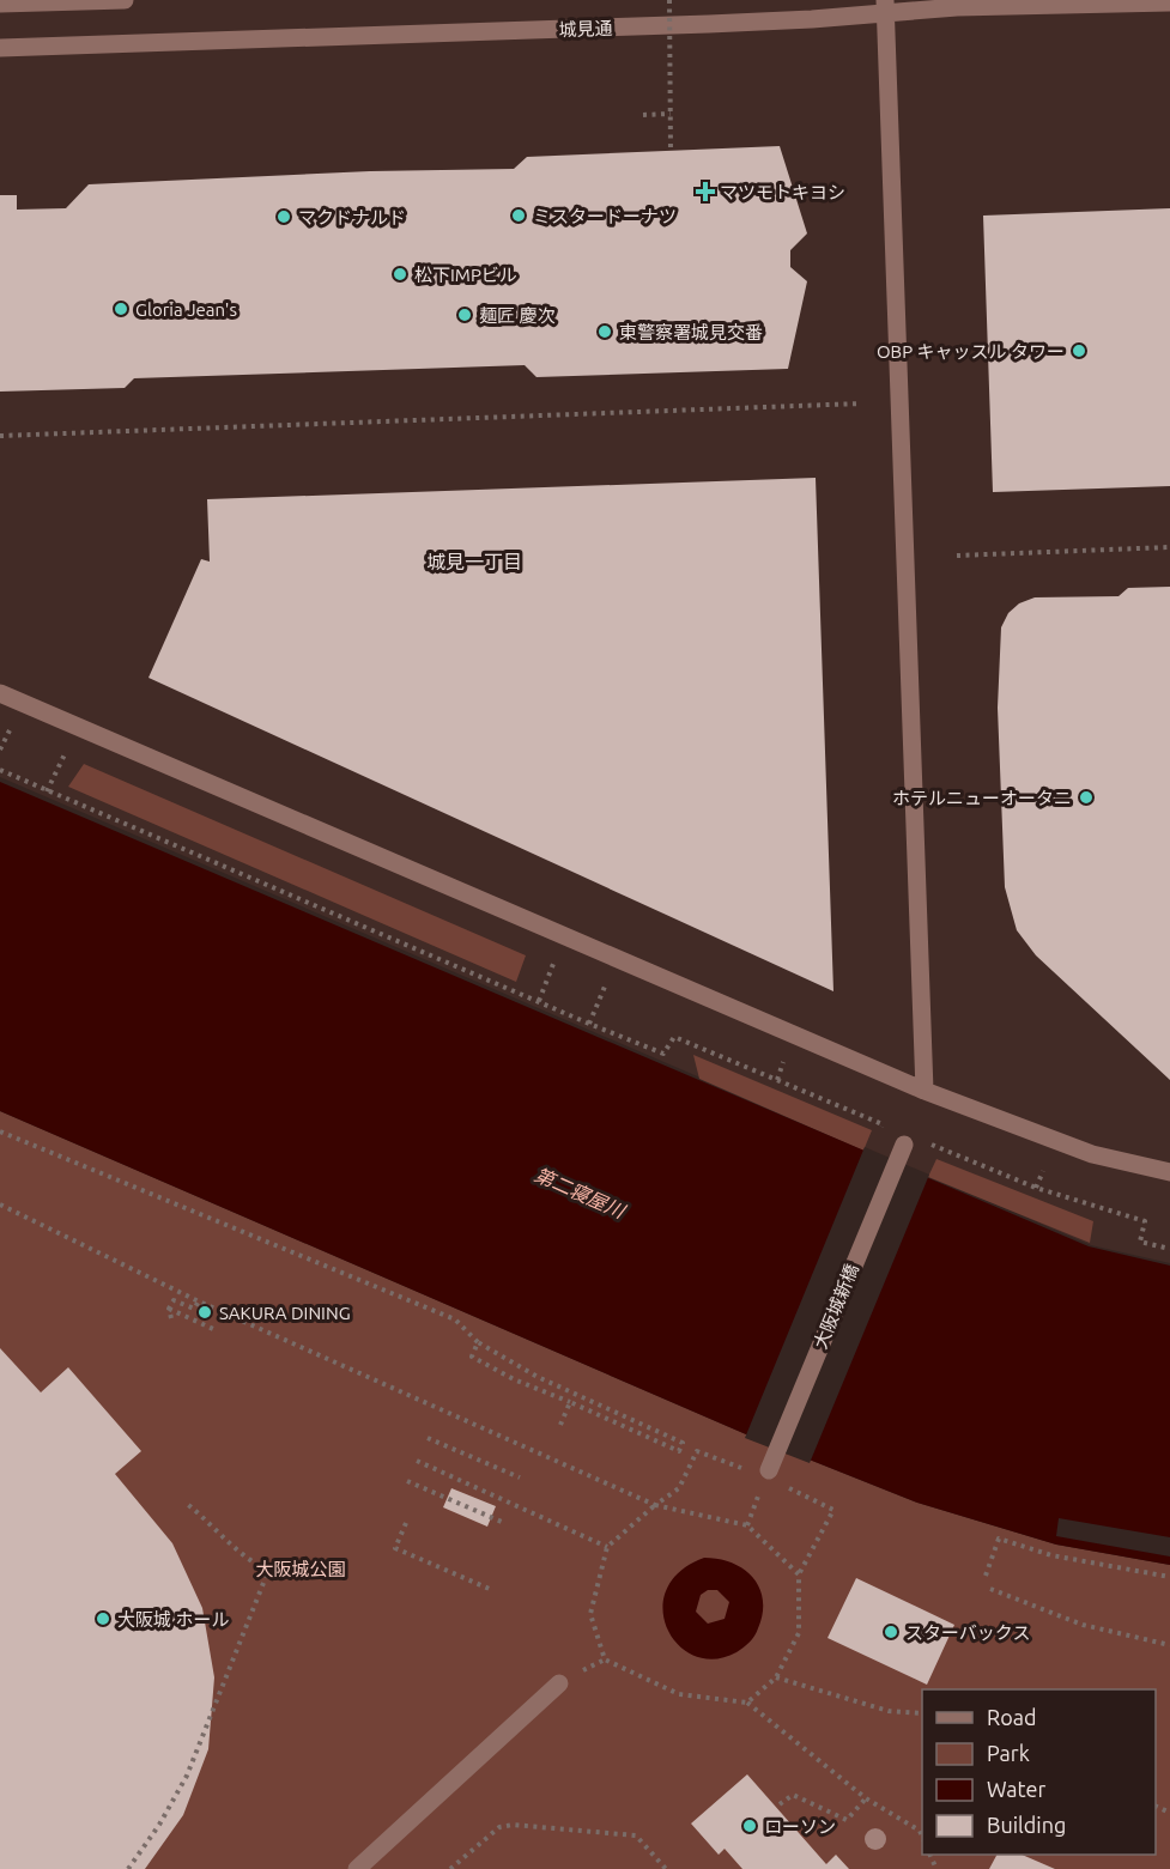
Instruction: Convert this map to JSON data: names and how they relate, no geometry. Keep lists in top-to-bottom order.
{
  "streets": {
    "street": ["城見通", "大阪城新橋"]
  },
  "districts": ["城見一丁目"],
  "water": ["第二寝屋川"],
  "parks": ["大阪城公園"],
  "places": {
    "health": ["マツモトキヨシ"],
    "other": [
      "ミスタードーナツ",
      "マクドナルド",
      "松下IMPビル",
      "Gloria Jean's",
      "麺匠 慶次",
      "東警察署城見交番",
      "OBP キャッスル タワー",
      "ホテルニューオータニ",
      "SAKURA DINING",
      "大阪城 ホール",
      "スターバックス",
      "ローソン"
    ]
  },
  "legend": [
    "Road",
    "Park",
    "Water",
    "Building"
  ]
}
